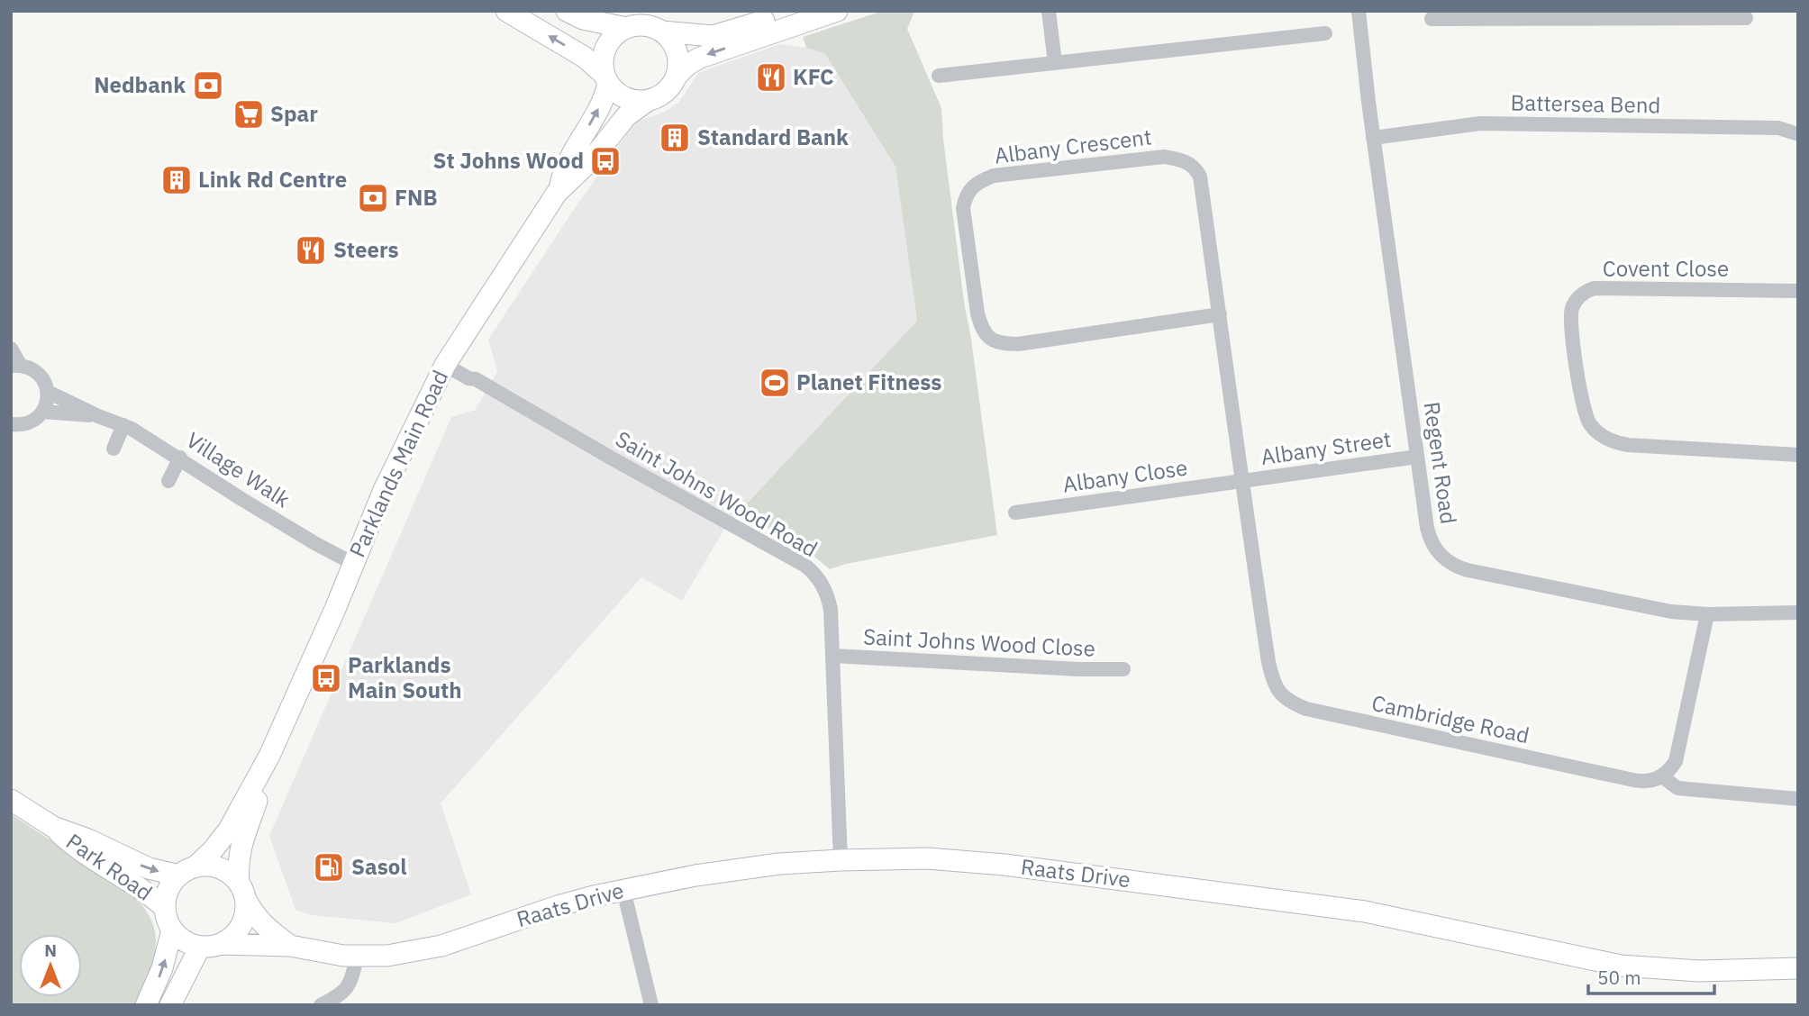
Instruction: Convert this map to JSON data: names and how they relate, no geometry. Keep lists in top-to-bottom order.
{
  "streets": {
    "street": [
      "Battersea Bend",
      "Albany Crescent",
      "Covent Close",
      "Albany Street",
      "Regent Road",
      "Parklands Main Road",
      "Village Walk",
      "Albany Close",
      "Saint Johns Wood Road",
      "Saint Johns Wood Close",
      "Cambridge Road",
      "Park Road",
      "Raats Drive"
    ]
  },
  "crossings": [
    ["Battersea Bend", "Regent Road"],
    ["Albany Crescent", "Albany Street"],
    ["Albany Crescent", "Albany Close"],
    ["Albany Crescent", "Cambridge Road"],
    ["Albany Street", "Regent Road"],
    ["Albany Street", "Albany Close"],
    ["Albany Street", "Cambridge Road"],
    ["Parklands Main Road", "Village Walk"],
    ["Parklands Main Road", "Saint Johns Wood Road"],
    ["Parklands Main Road", "Park Road"],
    ["Parklands Main Road", "Raats Drive"],
    ["Albany Close", "Cambridge Road"],
    ["Saint Johns Wood Road", "Saint Johns Wood Close"],
    ["Saint Johns Wood Road", "Raats Drive"],
    ["Park Road", "Raats Drive"]
  ],
  "places": {
    "restaurant": ["KFC", "Steers"],
    "bank": ["Nedbank", "FNB"],
    "supermarket": ["Spar"],
    "building": ["Standard Bank", "Link Rd Centre"],
    "bus stop": ["St Johns Wood", "Parklands Main South"],
    "sports": ["Planet Fitness"],
    "fuel station": ["Sasol"]
  },
  "scale_bar": "50 m",
  "north": "top"
}
